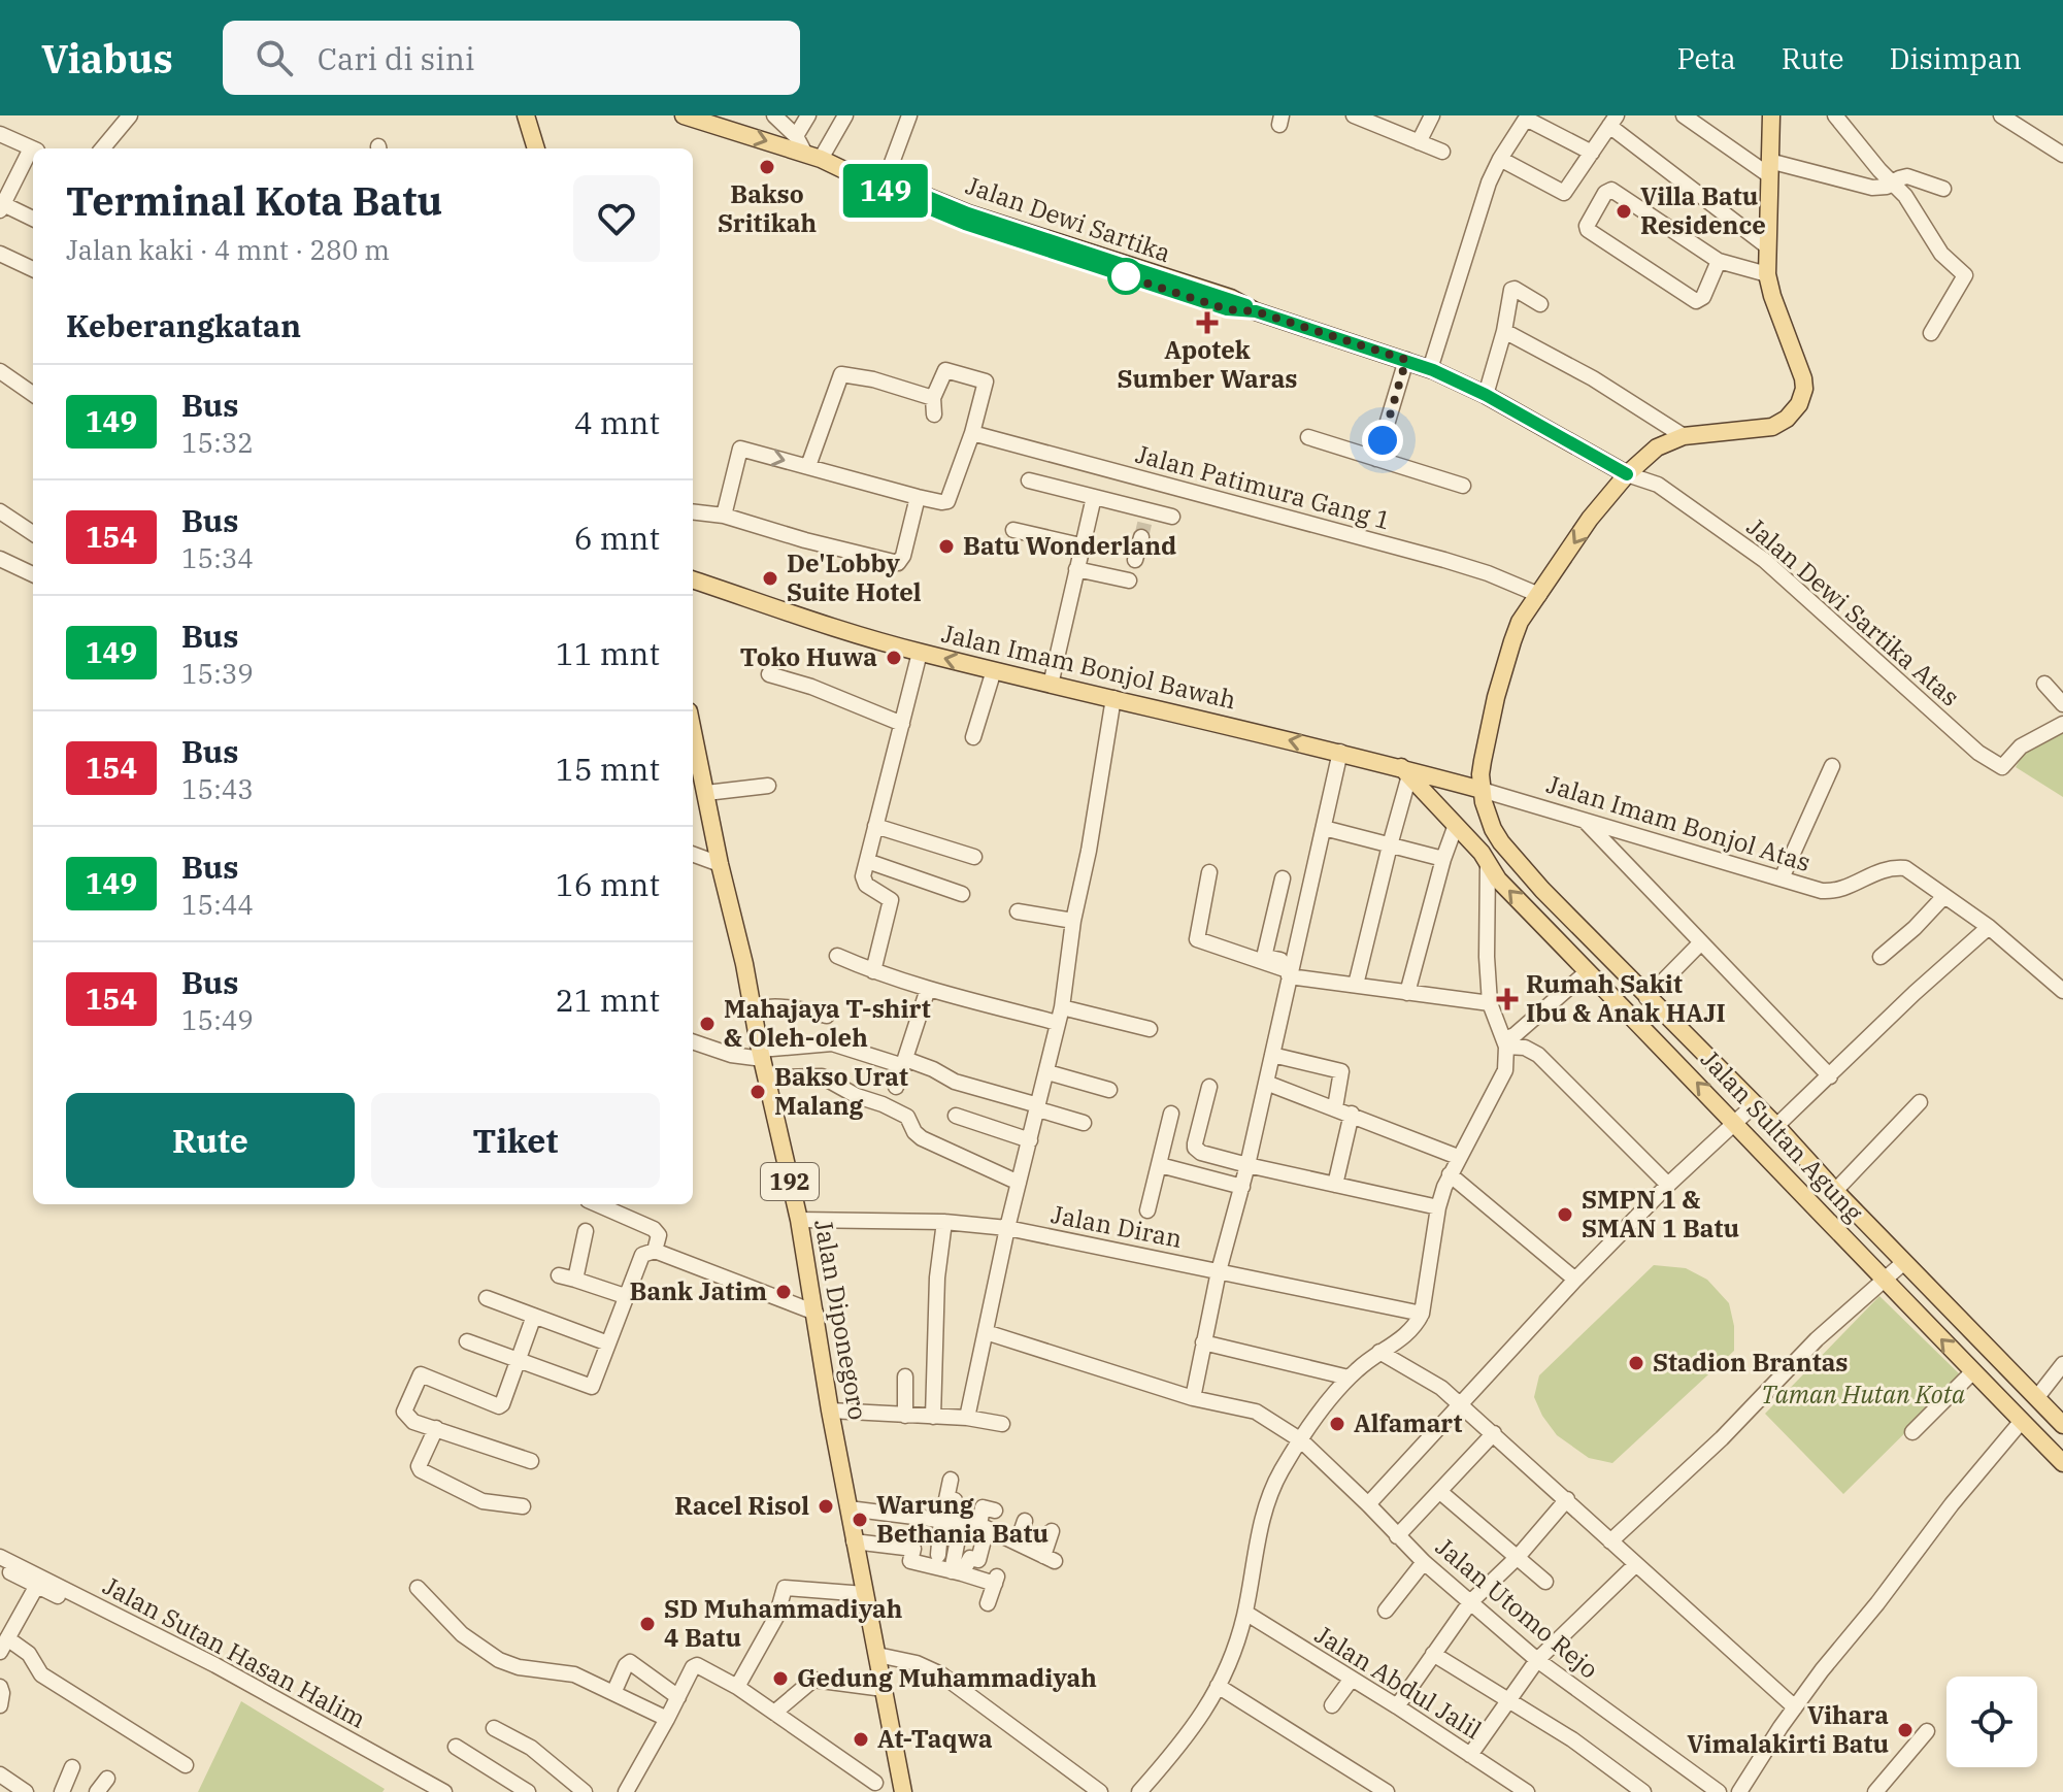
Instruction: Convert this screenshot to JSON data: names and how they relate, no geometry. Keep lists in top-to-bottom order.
{
  "streets": {
    "main road": [
      "Jalan Dewi Sartika",
      "Jalan Imam Bonjol Bawah",
      "Jalan Sultan Agung",
      "192",
      "Jalan Diponegoro"
    ],
    "street": [
      "Jalan Patimura Gang 1",
      "Jalan Dewi Sartika Atas",
      "Jalan Imam Bonjol Atas",
      "Jalan Diran",
      "Jalan Utomo Rejo",
      "Jalan Sutan Hasan Halim",
      "Jalan Abdul Jalil"
    ]
  },
  "crossings": [
    ["Jalan Dewi Sartika", "Jalan Dewi Sartika Atas"],
    ["Jalan Imam Bonjol Bawah", "Jalan Imam Bonjol Atas"],
    ["Jalan Imam Bonjol Bawah", "Jalan Sultan Agung"],
    ["Jalan Imam Bonjol Atas", "Jalan Sultan Agung"],
    ["Jalan Diran", "Jalan Diponegoro"]
  ],
  "one_way": ["Jalan Imam Bonjol Bawah"],
  "parks": ["Taman Hutan Kota"],
  "places": {
    "other": [
      "Bakso Sritikah",
      "Villa Batu Residence",
      "Batu Wonderland",
      "De'Lobby Suite Hotel",
      "Toko Huwa",
      "Mahajaya T-shirt & Oleh-oleh",
      "Bakso Urat Malang",
      "SMPN 1 & SMAN 1 Batu",
      "Bank Jatim",
      "Stadion Brantas",
      "Alfamart",
      "Racel Risol",
      "Warung Bethania Batu",
      "SD Muhammadiyah 4 Batu",
      "Gedung Muhammadiyah",
      "Vihara Vimalakirti Batu",
      "At-Taqwa"
    ],
    "health": ["Apotek Sumber Waras", "Rumah Sakit Ibu & Anak HAJI"]
  },
  "lines": ["bus line 149"],
  "page": {
    "header": "Viabus",
    "search": "Cari di sini",
    "nav": ["Peta", "Rute", "Disimpan"],
    "on_map": "149",
    "heading": [
      ["Terminal Kota Batu", "Jalan kaki · 4 mnt · 280 m"],
      "Keberangkatan"
    ],
    "list": [
      {
        "mark": "149",
        "name": "Bus",
        "note": "15:32",
        "value": "4 mnt"
      },
      {
        "mark": "154",
        "name": "Bus",
        "note": "15:34",
        "value": "6 mnt"
      },
      {
        "mark": "149",
        "name": "Bus",
        "note": "15:39",
        "value": "11 mnt"
      },
      {
        "mark": "154",
        "name": "Bus",
        "note": "15:43",
        "value": "15 mnt"
      },
      {
        "mark": "149",
        "name": "Bus",
        "note": "15:44",
        "value": "16 mnt"
      },
      {
        "mark": "154",
        "name": "Bus",
        "note": "15:49",
        "value": "21 mnt"
      }
    ],
    "buttons": ["Rute", "Tiket"]
  }
}
